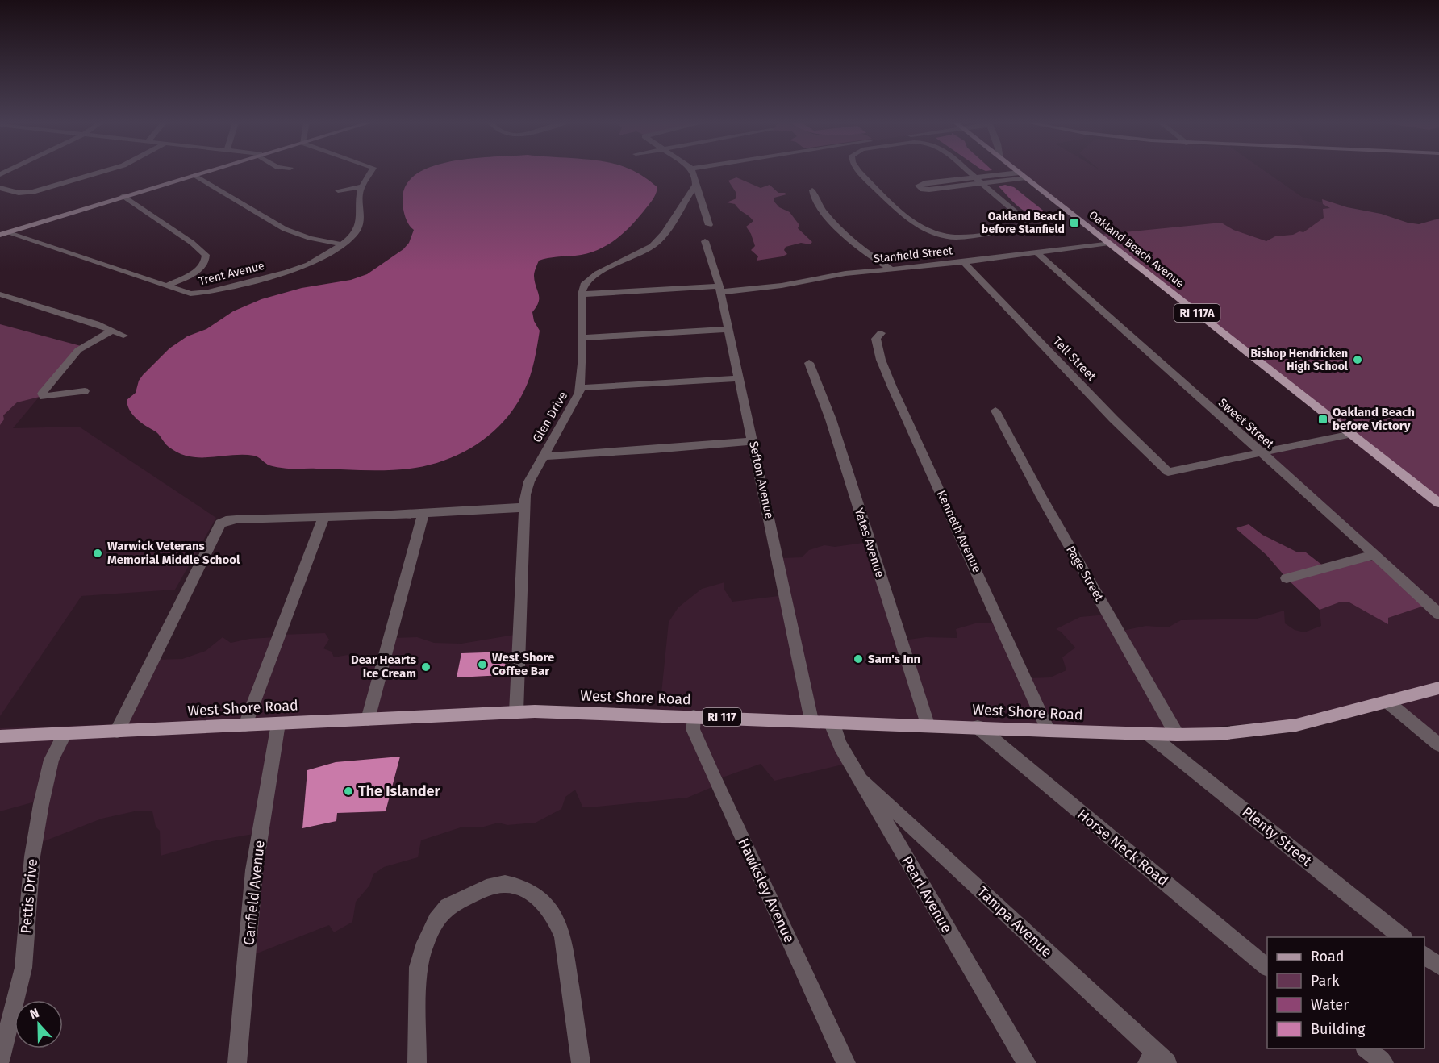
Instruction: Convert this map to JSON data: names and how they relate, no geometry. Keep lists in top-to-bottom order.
{
  "streets": {
    "main road": [
      "Oakland Beach Avenue",
      "RI 117A",
      "West Shore Road",
      "RI 117"
    ],
    "street": [
      "Stanfield Street",
      "Trent Avenue",
      "Tell Street",
      "Glen Drive",
      "Sweet Street",
      "Sefton Avenue",
      "Kenneth Avenue",
      "Yates Avenue",
      "Page Street",
      "Plenty Street",
      "Horse Neck Road",
      "Hawksley Avenue",
      "Canfield Avenue",
      "Pearl Avenue",
      "Pettis Drive",
      "Tampa Avenue"
    ]
  },
  "crossings": [
    ["Oakland Beach Avenue", "Stanfield Street"],
    ["Stanfield Street", "Tell Street"],
    ["Stanfield Street", "Glen Drive"],
    ["Stanfield Street", "Sweet Street"],
    ["Stanfield Street", "Sefton Avenue"],
    ["Tell Street", "Sweet Street"],
    ["Glen Drive", "West Shore Road"],
    ["Sefton Avenue", "West Shore Road"],
    ["Kenneth Avenue", "West Shore Road"],
    ["Yates Avenue", "West Shore Road"],
    ["Page Street", "West Shore Road"],
    ["West Shore Road", "Plenty Street"],
    ["West Shore Road", "Horse Neck Road"],
    ["West Shore Road", "Hawksley Avenue"],
    ["West Shore Road", "Canfield Avenue"],
    ["West Shore Road", "Pearl Avenue"],
    ["West Shore Road", "Pettis Drive"],
    ["Pearl Avenue", "Tampa Avenue"]
  ],
  "places": {
    "transit": ["Oakland Beach before Stanfield", "Oakland Beach before Victory"],
    "other": [
      "Bishop Hendricken High School",
      "Warwick Veterans Memorial Middle School",
      "Sam's Inn",
      "West Shore Coffee Bar",
      "Dear Hearts Ice Cream",
      "The Islander"
    ]
  },
  "legend": [
    "Road",
    "Park",
    "Water",
    "Building"
  ],
  "north": "top"
}
